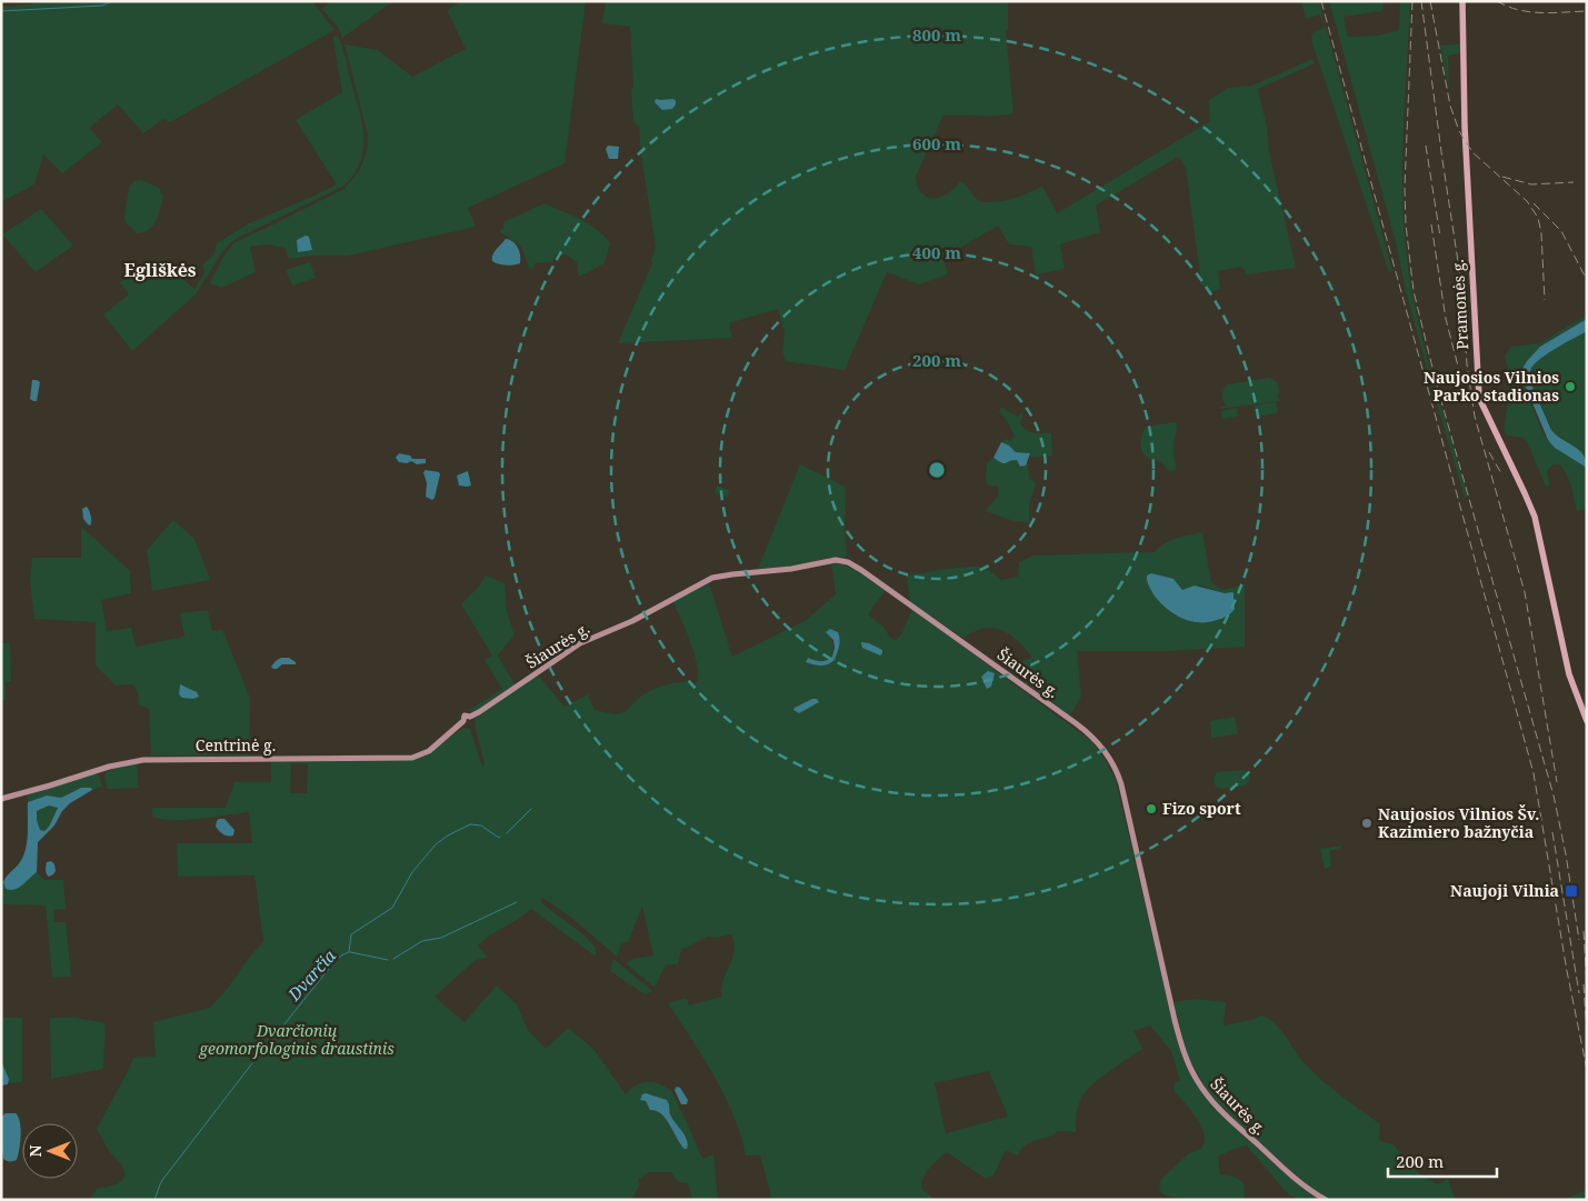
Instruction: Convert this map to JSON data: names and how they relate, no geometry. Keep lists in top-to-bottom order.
{
  "streets": {
    "main road": ["Pramonės g.", "Šiaurės g.", "Centrinė g."]
  },
  "crossings": [
    ["Šiaurės g.", "Centrinė g."]
  ],
  "districts": ["Egliškės"],
  "water": ["Dvarčia"],
  "parks": ["Dvarčionių geomorfologinis draustinis"],
  "places": {
    "other": ["Naujosios Vilnios Parko stadionas", "Fizo sport", "Naujosios Vilnios Šv. Kazimiero bažnyčia"],
    "transit": ["Naujoji Vilnia"]
  },
  "scale_bar": "200 m",
  "north": "left",
  "rings": [
    "800 m",
    "600 m",
    "400 m",
    "200 m"
  ]
}
